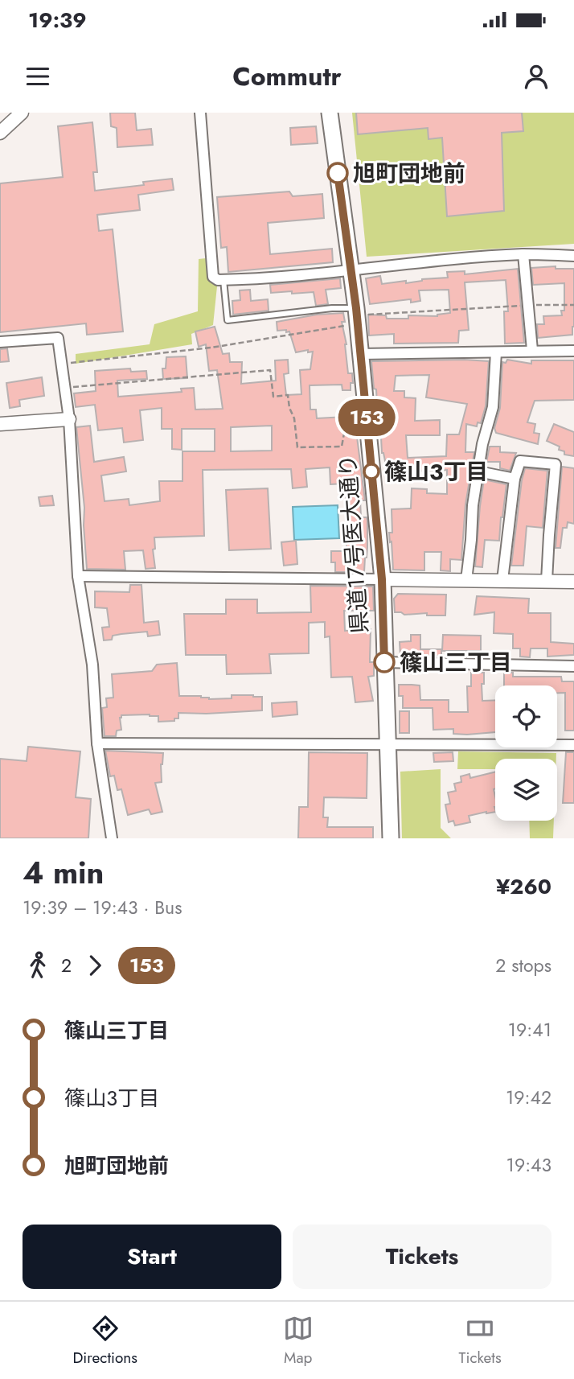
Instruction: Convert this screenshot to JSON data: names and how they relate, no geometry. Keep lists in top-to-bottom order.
{
  "streets": {
    "main road": ["県道17号医大通り"]
  },
  "places": ["旭町団地前", "篠山3丁目", "篠山三丁目"],
  "lines": ["bus line 153"],
  "page": {
    "status": "19:39",
    "header": "Commutr",
    "on_map": "153",
    "heading": ["4 min", "19:39 – 19:43 · Bus", "¥260"],
    "legs": ["2", "153", "2 stops"],
    "list": [
      {
        "name": "篠山三丁目",
        "value": "19:41"
      },
      {
        "name": "篠山3丁目",
        "value": "19:42"
      },
      {
        "name": "旭町団地前",
        "value": "19:43"
      }
    ],
    "buttons": ["Start", "Tickets"],
    "tabs": ["Directions", "Map", "Tickets"]
  }
}
